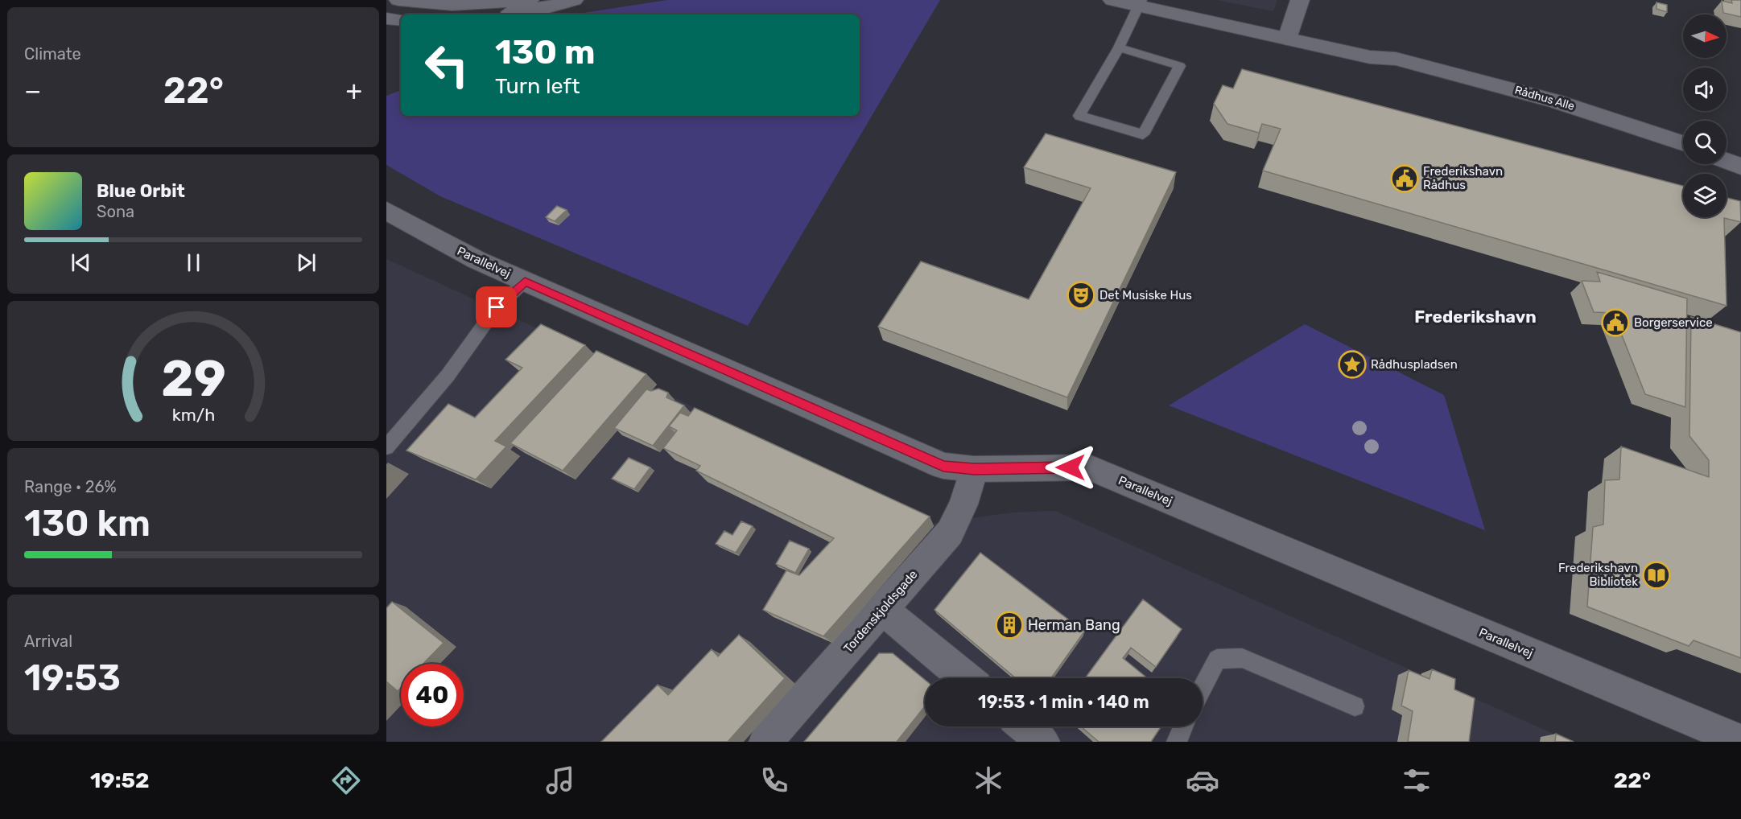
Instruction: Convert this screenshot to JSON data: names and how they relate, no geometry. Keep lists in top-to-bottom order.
{
  "streets": {
    "street": ["Rådhus Alle", "Parallelvej", "Tordenskjoldsgade"]
  },
  "crossings": [
    ["Parallelvej", "Tordenskjoldsgade"]
  ],
  "districts": ["Frederikshavn"],
  "places": {
    "public building": ["Frederikshavn Rådhus", "Borgerservice"],
    "theatre": ["Det Musiske Hus"],
    "place": ["Rådhuspladsen"],
    "library": ["Frederikshavn Bibliotek"],
    "building": ["Herman Bang"]
  },
  "north": "right",
  "page": {
    "tile": [
      "Climate",
      ["Range · 26%", "130 km"],
      ["Arrival", "19:53"]
    ],
    "turn": ["130 m", "Turn left"],
    "heat": ["−", "22°", "+"],
    "song": ["Blue Orbit", "Sona"],
    "limit": "40",
    "trip": "19:53 · 1 min · 140 m",
    "tabs": ["19:52", "22°"],
    "gauge": ["29", "km/h"]
  }
}
